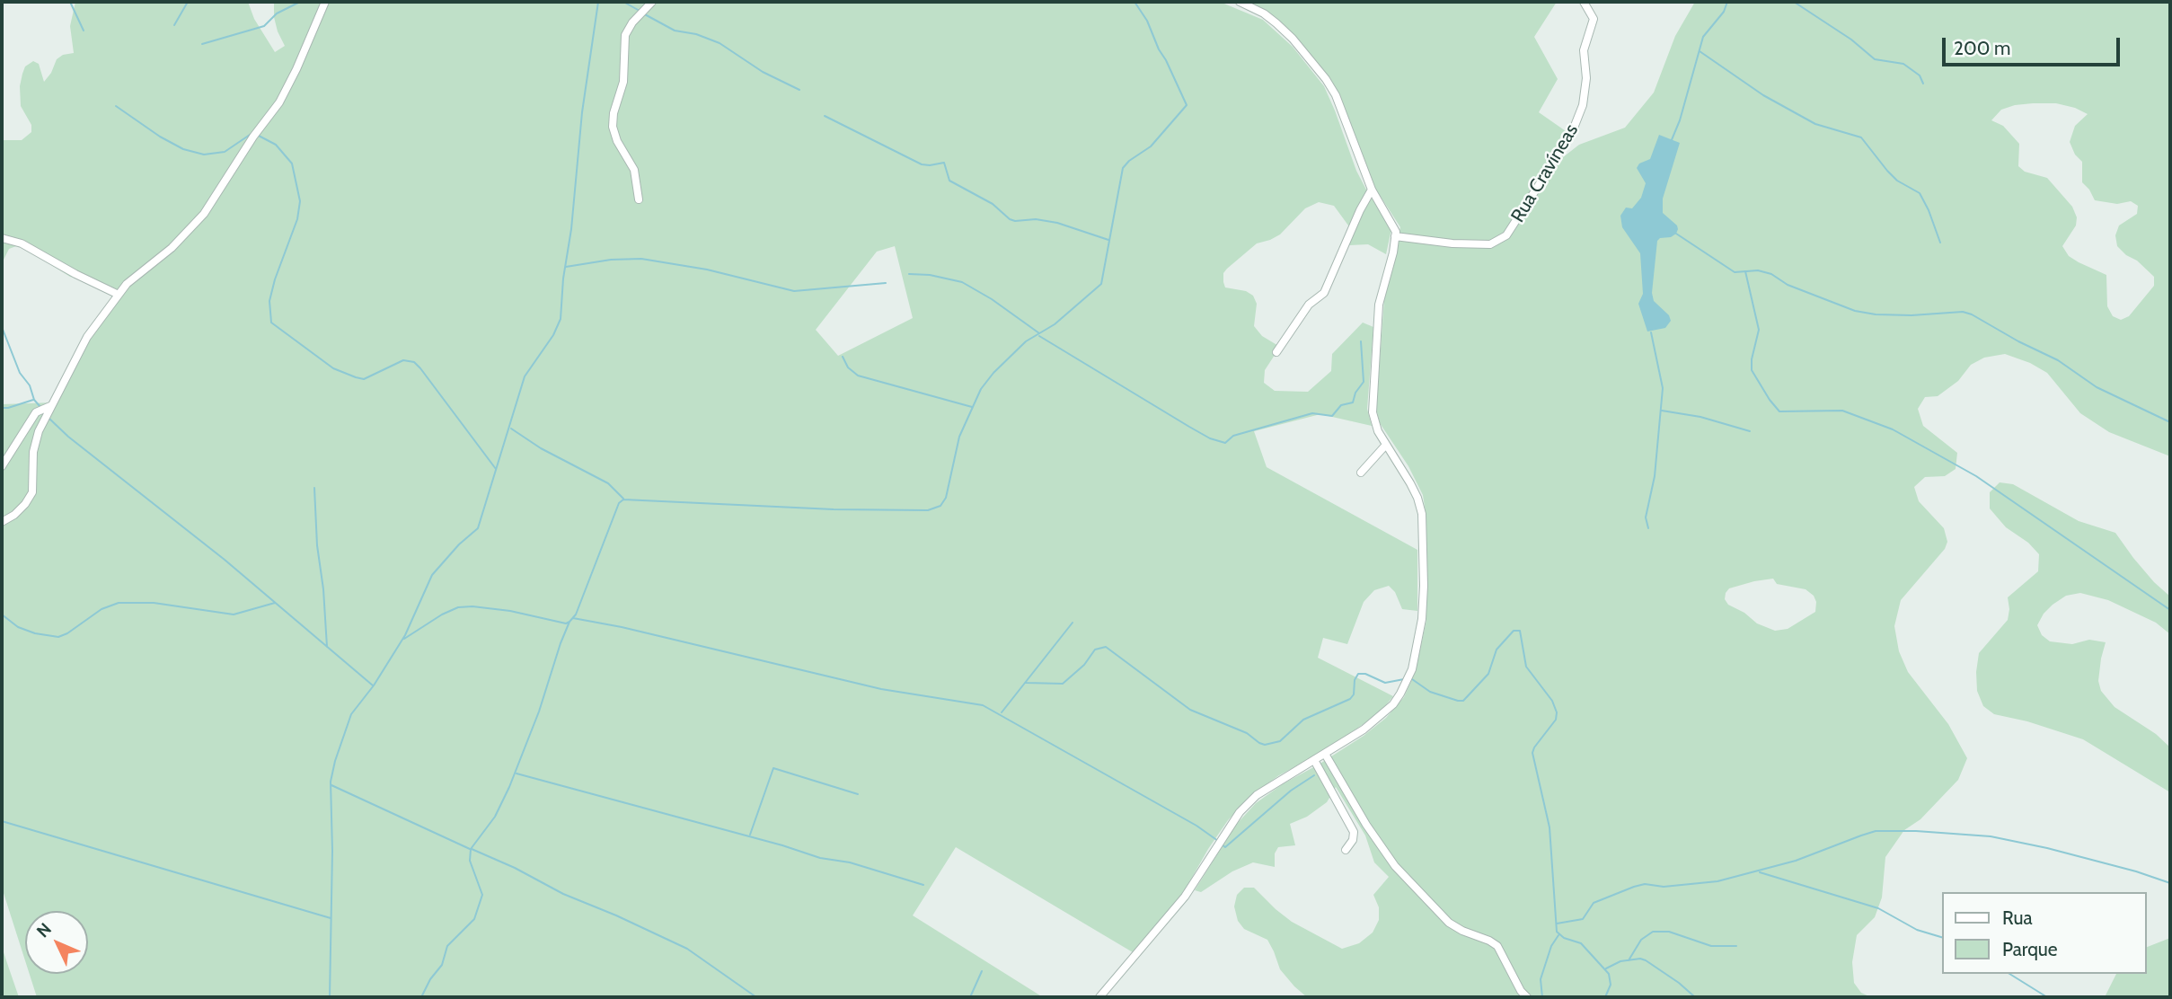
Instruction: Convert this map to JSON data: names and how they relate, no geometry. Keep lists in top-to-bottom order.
{
  "streets": {
    "street": ["Rua Cravíneas"]
  },
  "legend": ["Rua", "Parque"],
  "scale_bar": "200 m",
  "north": "top left"
}
